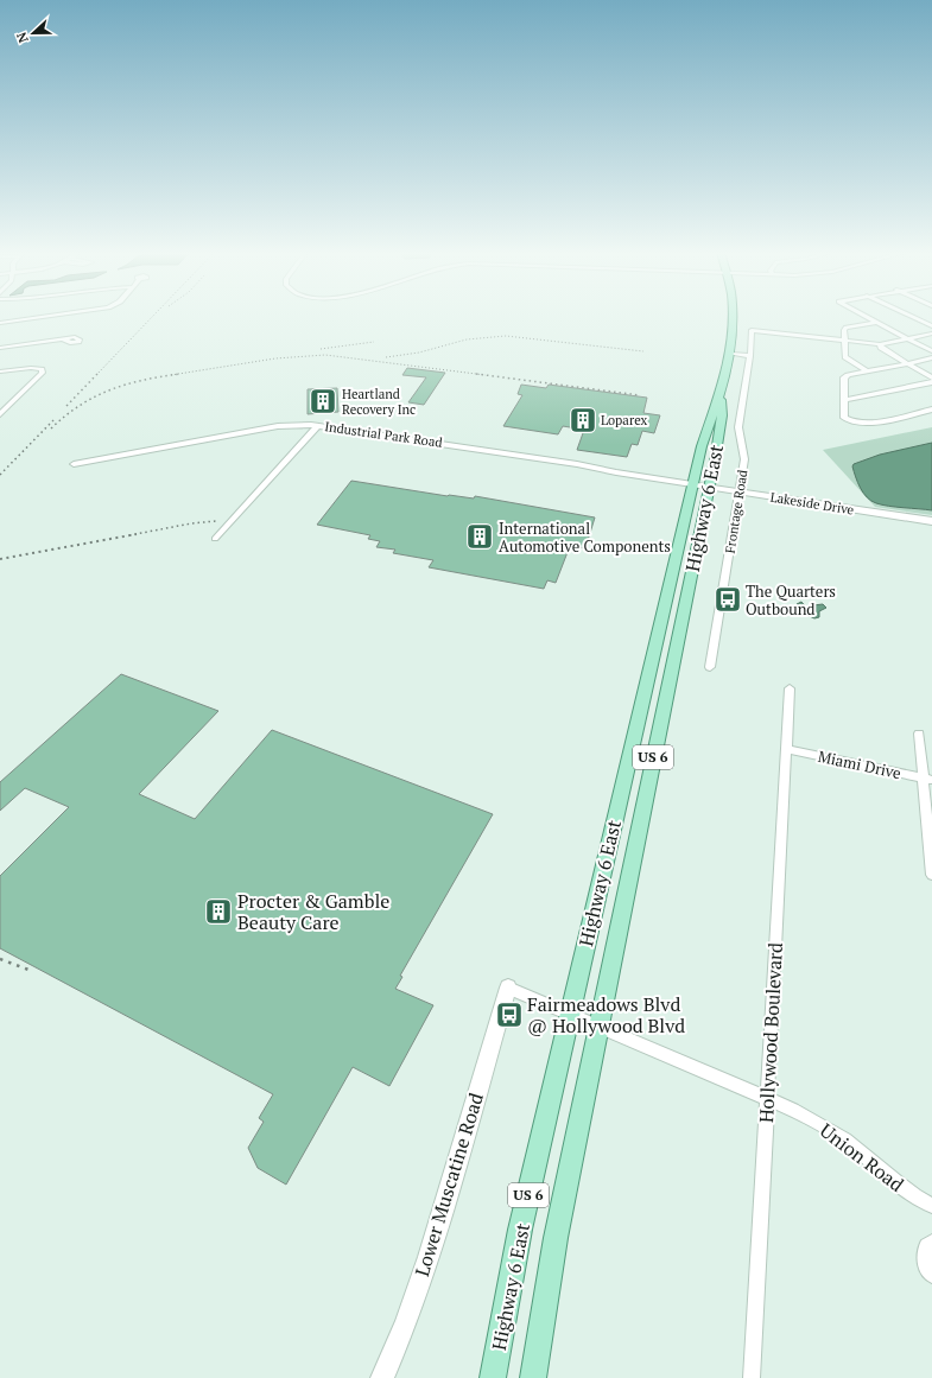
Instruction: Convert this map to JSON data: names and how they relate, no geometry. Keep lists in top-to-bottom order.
{
  "streets": {
    "main road": ["Highway 6 East", "US 6"],
    "street": [
      "Industrial Park Road",
      "Lakeside Drive",
      "Frontage Road",
      "Miami Drive",
      "Hollywood Boulevard",
      "Union Road",
      "Lower Muscatine Road"
    ]
  },
  "crossings": [
    ["Industrial Park Road", "Lakeside Drive"],
    ["Industrial Park Road", "Highway 6 East"],
    ["Lakeside Drive", "Highway 6 East"],
    ["Lakeside Drive", "Frontage Road"],
    ["Highway 6 East", "Union Road"],
    ["Miami Drive", "Hollywood Boulevard"],
    ["Hollywood Boulevard", "Union Road"],
    ["Union Road", "Lower Muscatine Road"]
  ],
  "places": {
    "building": [
      "Heartland Recovery Inc",
      "Loparex",
      "International Automotive Components",
      "Procter & Gamble Beauty Care"
    ],
    "bus stop": ["The Quarters Outbound", "Fairmeadows Blvd @ Hollywood Blvd"]
  },
  "north": "left"
}
